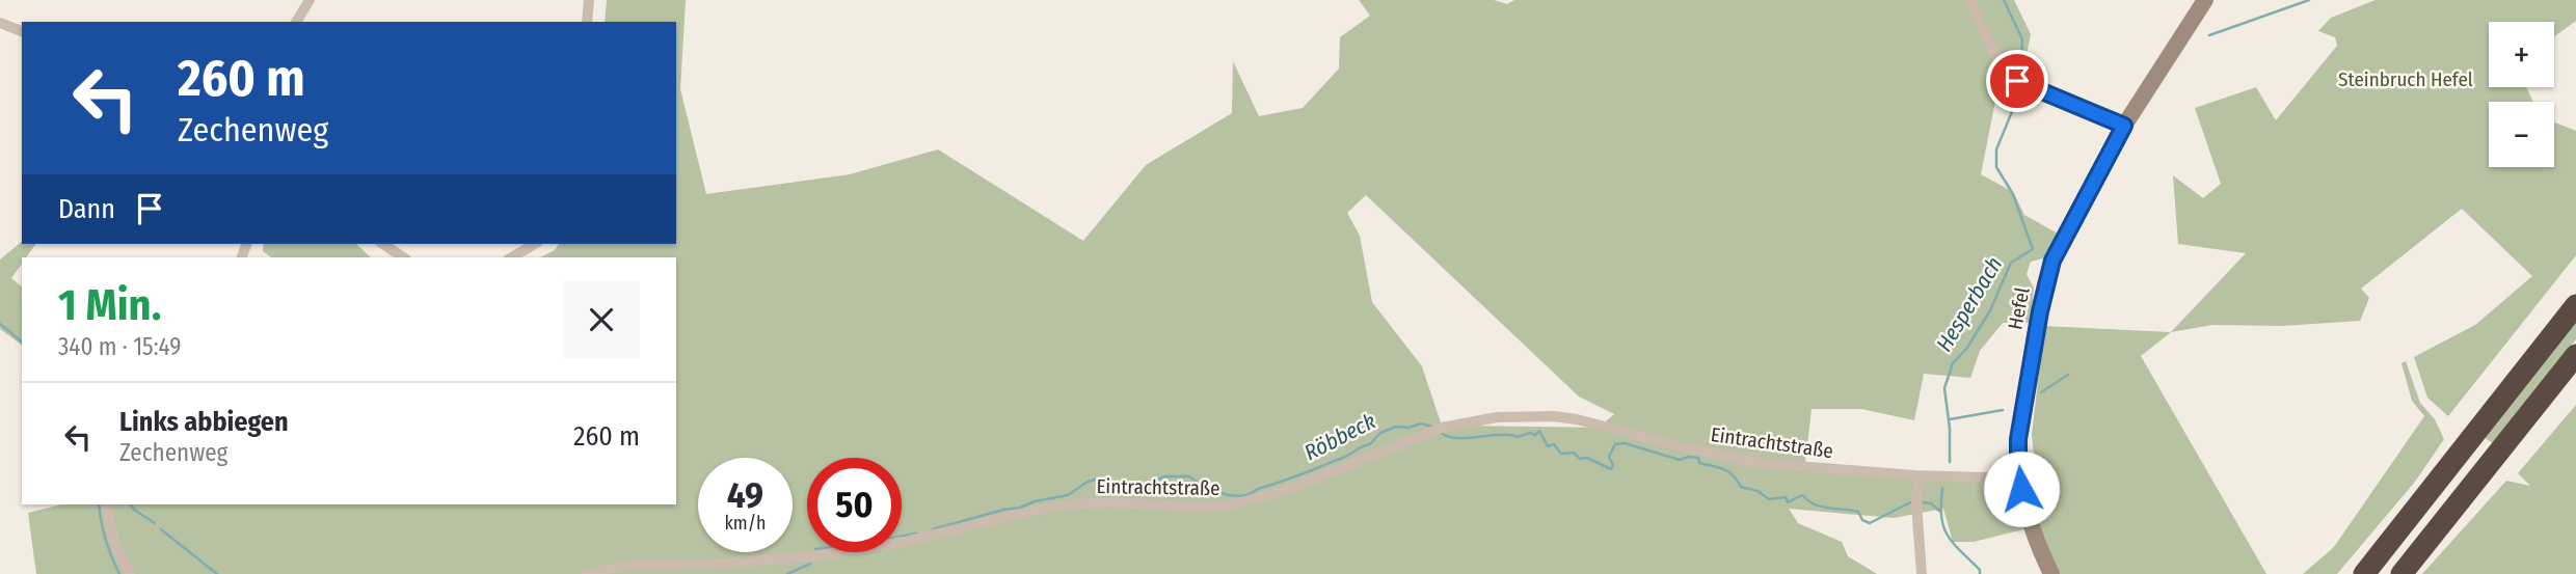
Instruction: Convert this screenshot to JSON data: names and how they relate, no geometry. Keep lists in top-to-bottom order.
{
  "streets": {
    "main road": ["Hefel"],
    "street": ["Eintrachtstraße"]
  },
  "crossings": [
    ["Hefel", "Eintrachtstraße"]
  ],
  "water": ["Hesperbach", "Röbbeck"],
  "parks": ["Steinbruch Hefel"],
  "page": {
    "map_buttons": ["+", "−"],
    "turn": ["260 m", "Zechenweg"],
    "then": "Dann",
    "heading": ["1 Min.", "340 m · 15:49"],
    "list": [
      {
        "name": "Links abbiegen",
        "note": "Zechenweg",
        "value": "260 m"
      }
    ],
    "speed": "49 km/h",
    "limit": "50"
  }
}
